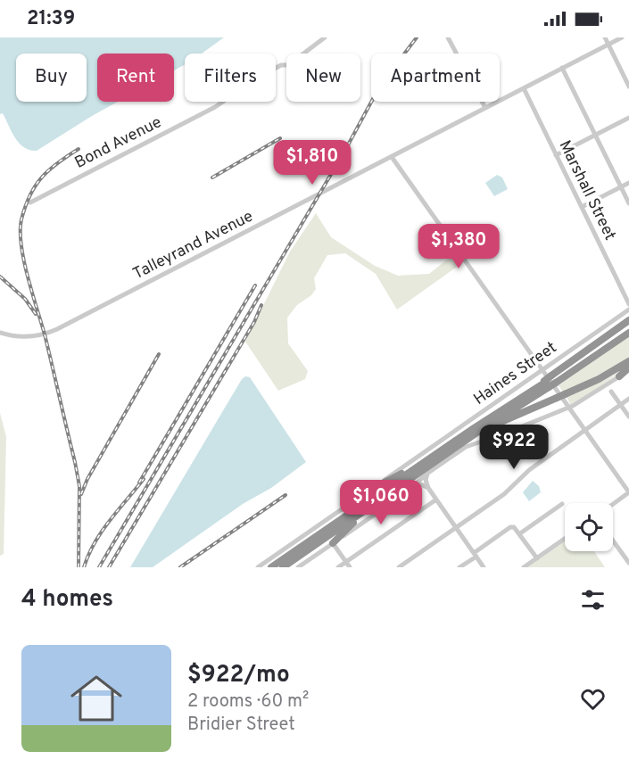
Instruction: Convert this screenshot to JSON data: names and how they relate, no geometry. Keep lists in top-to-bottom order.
{
  "streets": {
    "street": [
      "Bond Avenue",
      "Marshall Street",
      "Talleyrand Avenue",
      "Haines Street"
    ]
  },
  "crossings": [
    ["Marshall Street", "Talleyrand Avenue"]
  ],
  "page": {
    "status": "21:39",
    "chip": [
      "Buy",
      "Rent",
      "Filters",
      "New",
      "Apartment"
    ],
    "price": [
      "$1,810",
      "$1,380",
      "$922",
      "$1,060"
    ],
    "heading": "4 homes",
    "list": [
      {
        "name": "$922/mo",
        "note": "2 rooms · 60 m² · Bridier Street"
      }
    ]
  }
}
